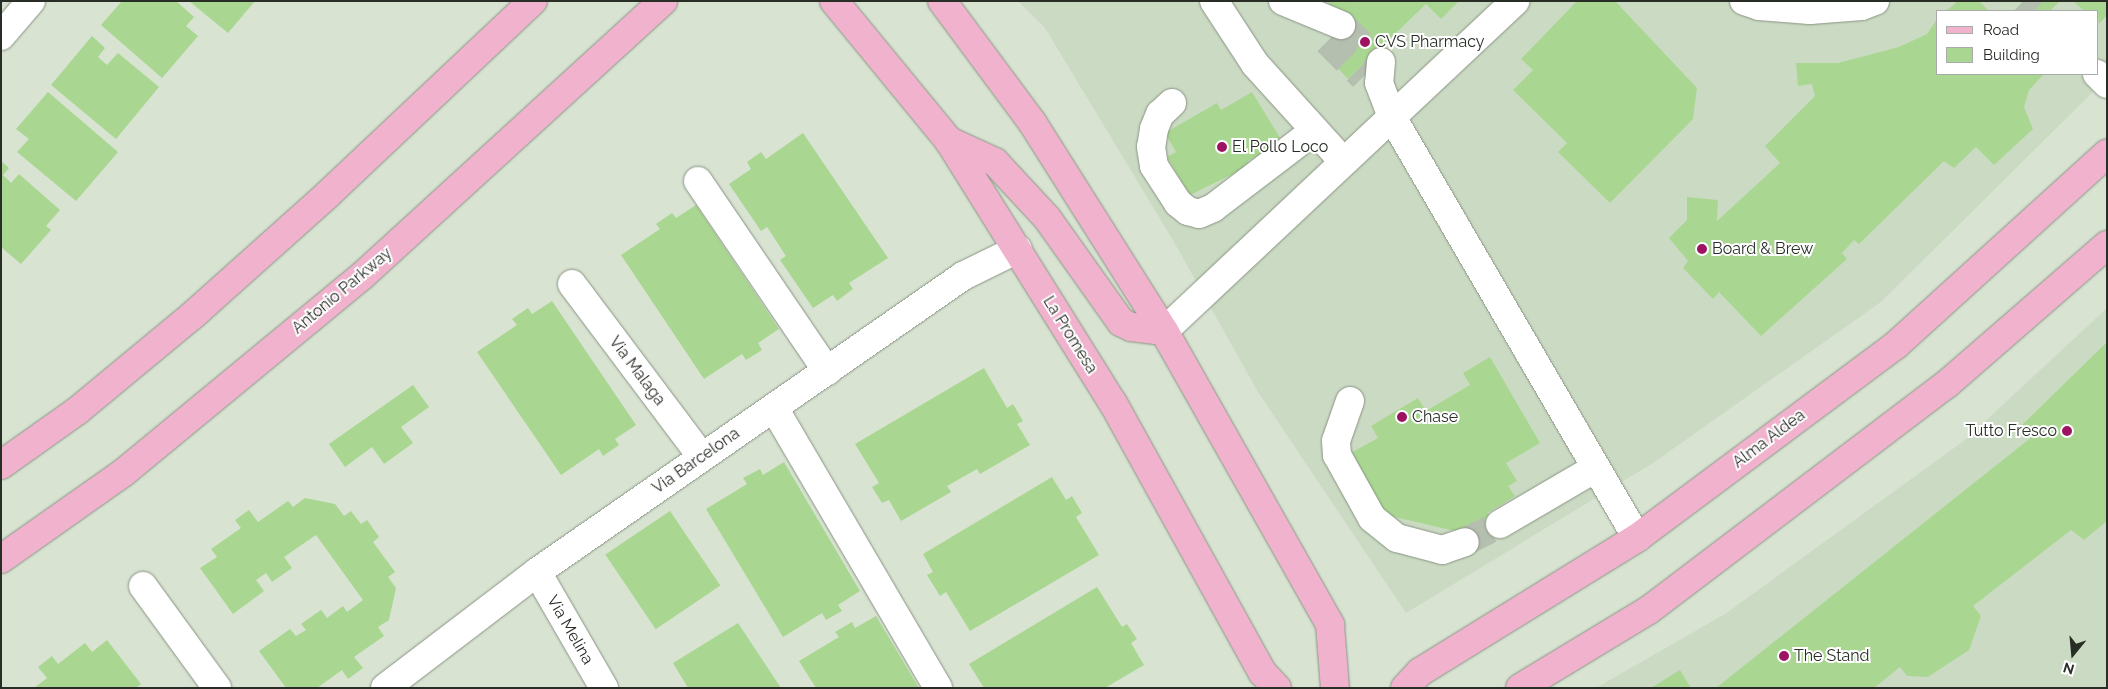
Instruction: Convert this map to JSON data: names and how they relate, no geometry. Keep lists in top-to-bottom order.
{
  "streets": {
    "main road": ["Antonio Parkway", "La Promesa", "Alma Aldea"],
    "street": ["Via Malaga", "Via Barcelona", "Via Melina"]
  },
  "crossings": [
    ["La Promesa", "Via Barcelona"],
    ["Via Malaga", "Via Barcelona"],
    ["Via Barcelona", "Via Melina"]
  ],
  "places": [
    "CVS Pharmacy",
    "El Pollo Loco",
    "Board & Brew",
    "Chase",
    "Tutto Fresco",
    "The Stand"
  ],
  "legend": ["Road", "Building"],
  "north": "bottom"
}
